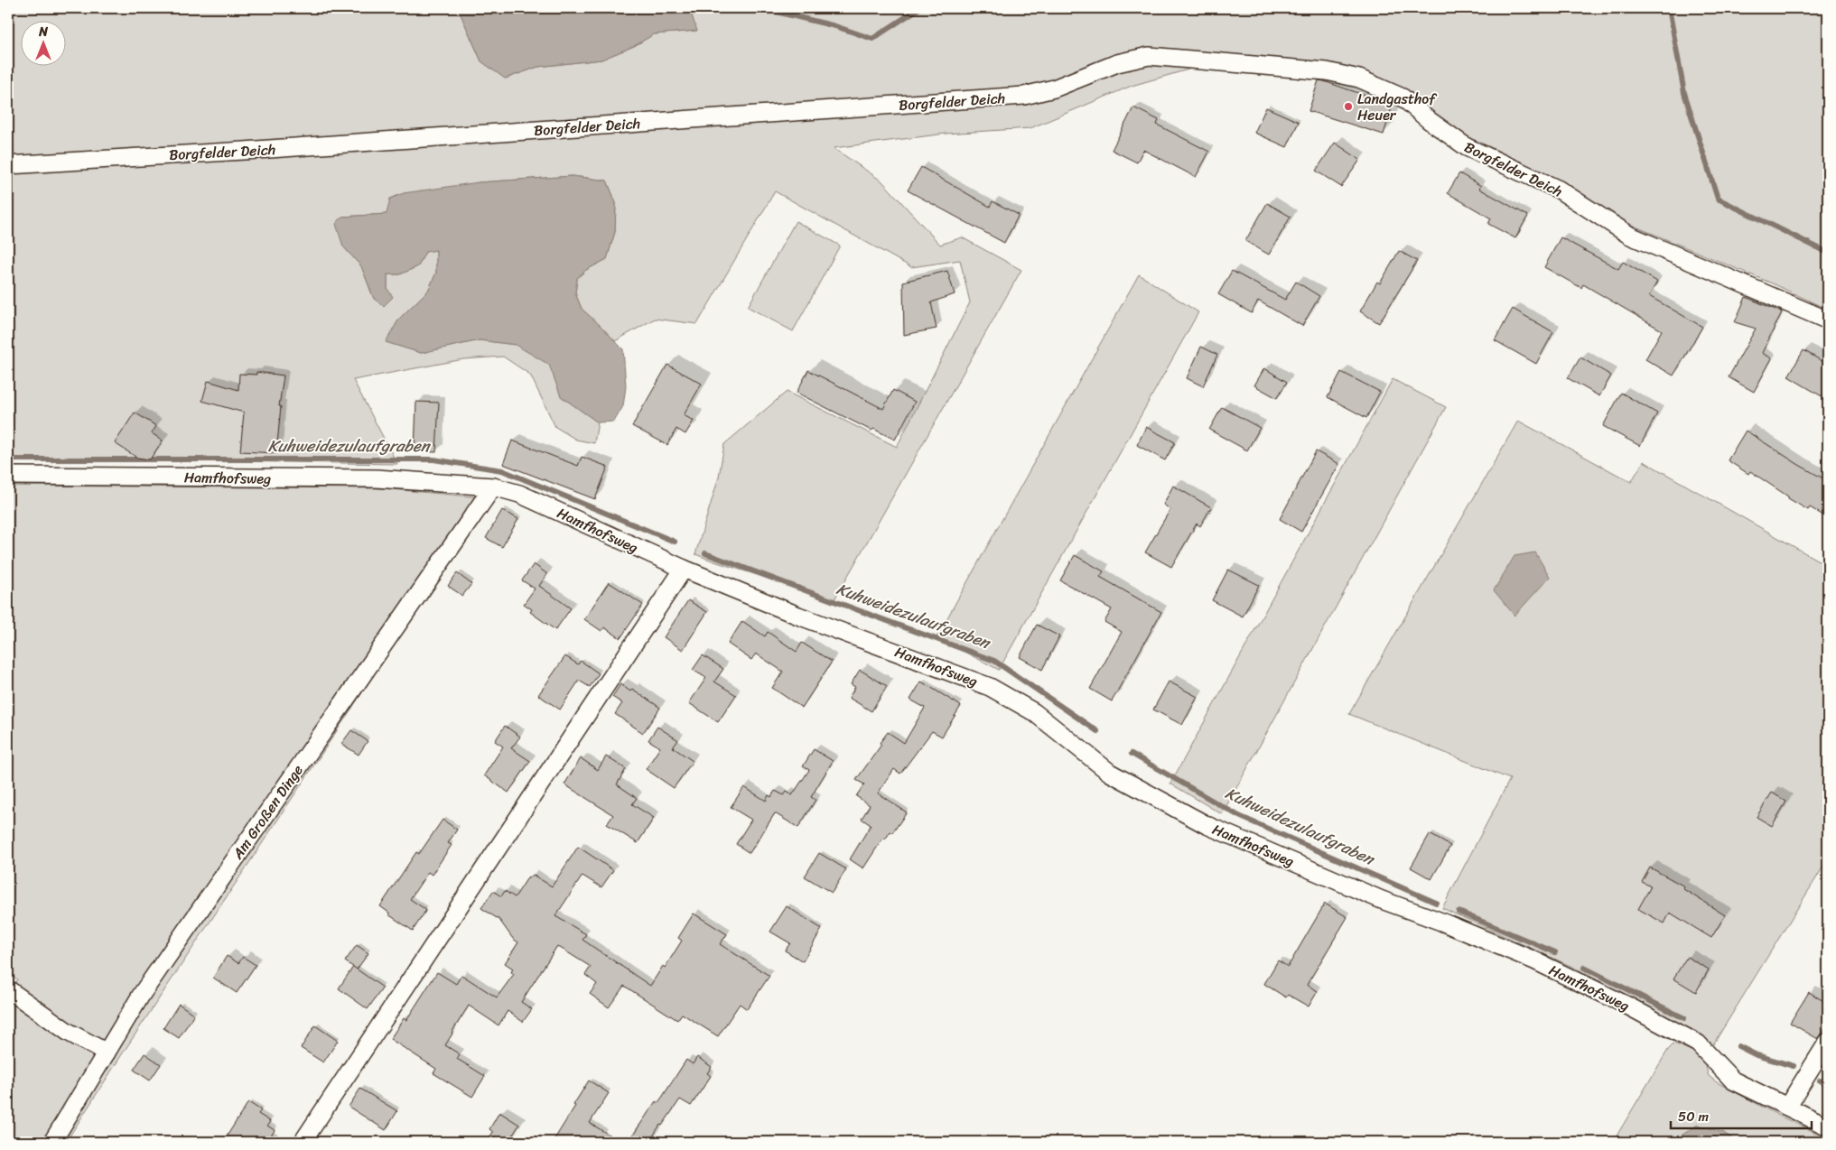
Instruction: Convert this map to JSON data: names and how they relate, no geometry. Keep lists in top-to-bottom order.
{
  "streets": {
    "street": ["Borgfelder Deich", "Hamfhofsweg", "Am Großen Dinge"]
  },
  "crossings": [
    ["Hamfhofsweg", "Am Großen Dinge"]
  ],
  "water": ["Kuhweidezulaufgraben"],
  "places": ["Landgasthof Heuer"],
  "scale_bar": "50 m",
  "north": "top"
}
